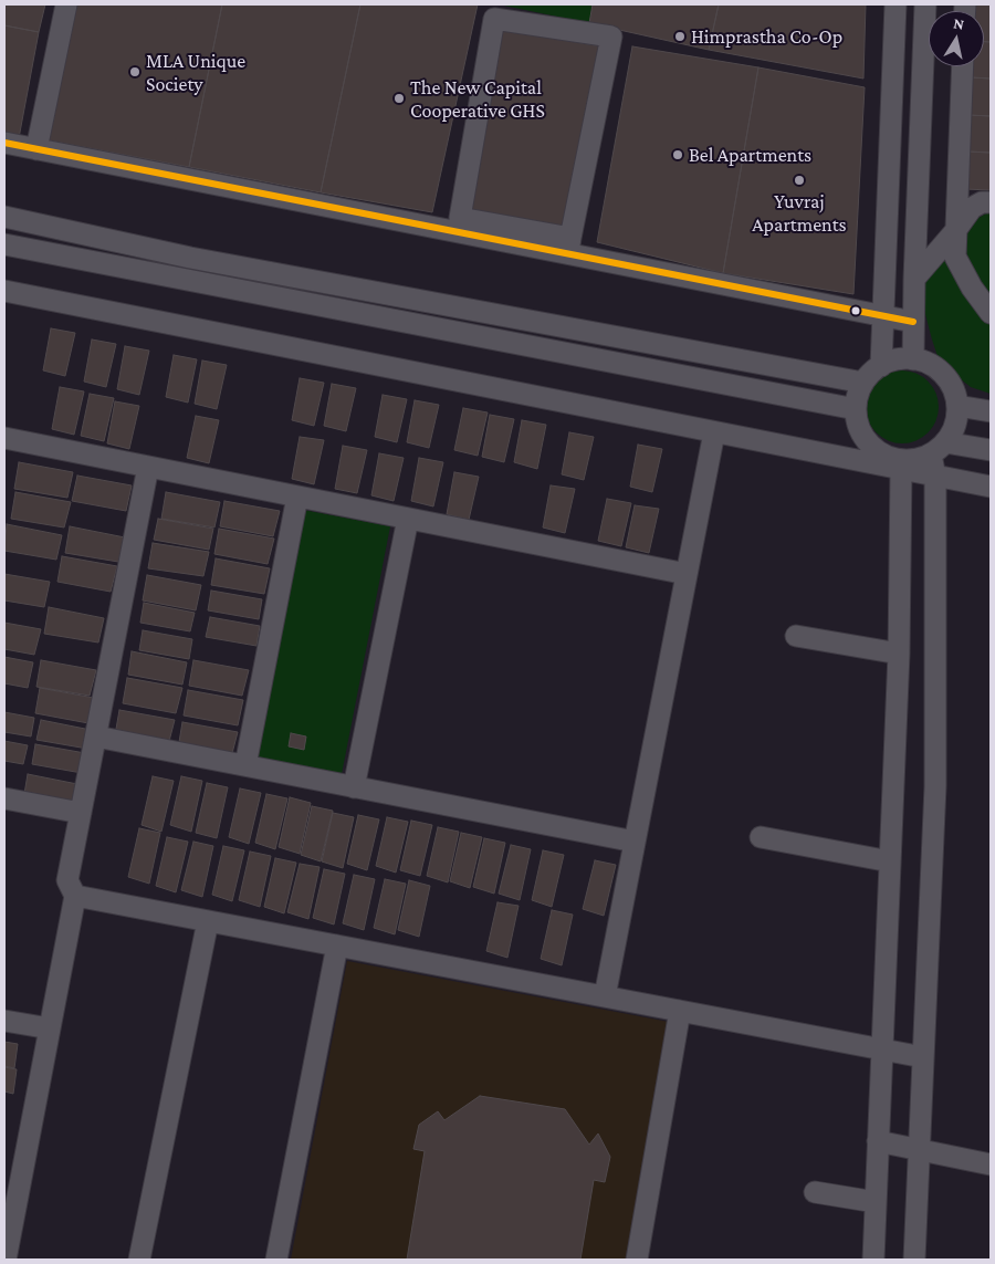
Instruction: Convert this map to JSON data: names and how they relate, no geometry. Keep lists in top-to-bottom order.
{
  "places": [
    "Himprastha Co-Op",
    "MLA Unique Society",
    "The New Capital Cooperative GHS",
    "Bel Apartments",
    "Yuvraj Apartments"
  ],
  "north": "top"
}
